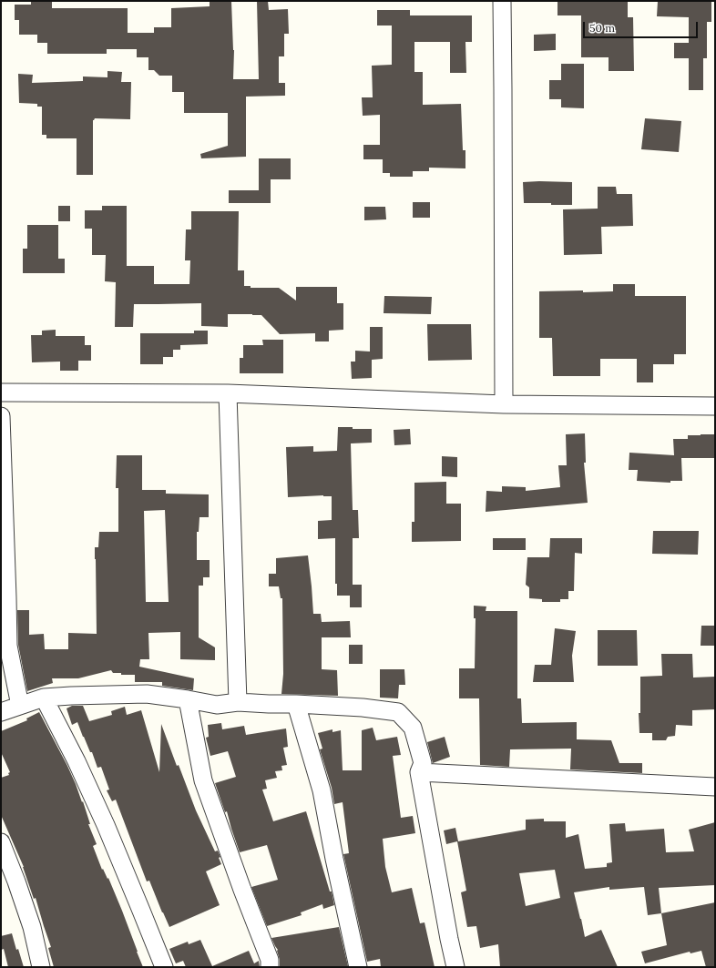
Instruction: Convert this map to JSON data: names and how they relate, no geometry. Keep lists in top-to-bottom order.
{
  "scale_bar": "50 m"
}
